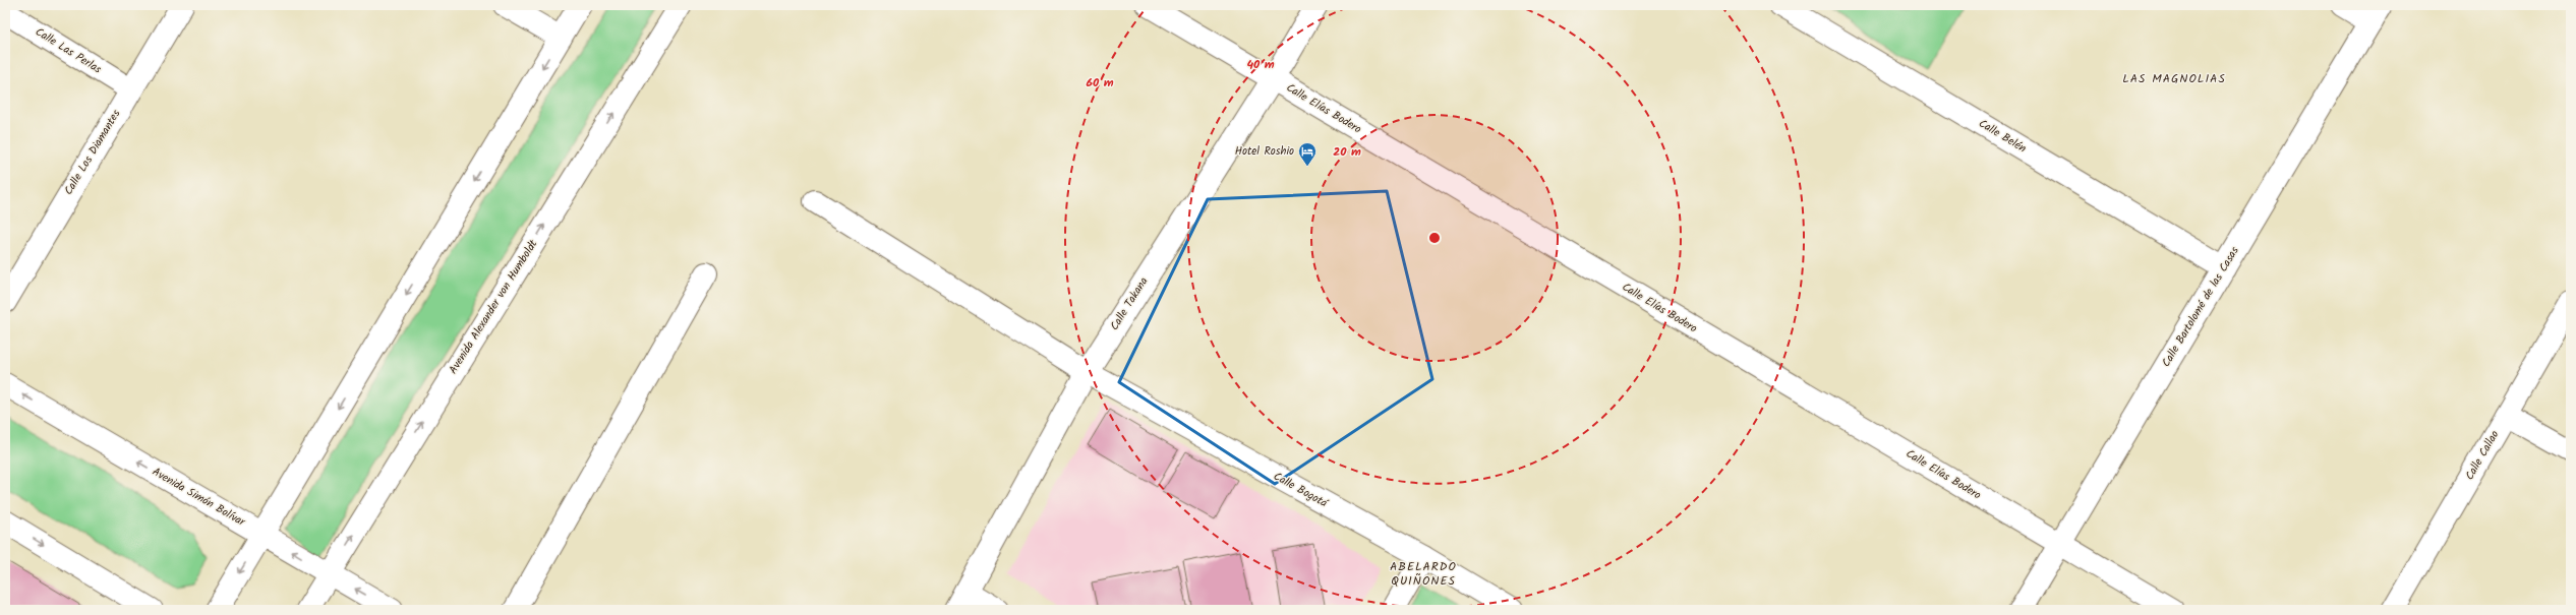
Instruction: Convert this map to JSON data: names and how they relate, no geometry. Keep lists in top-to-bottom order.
{
  "streets": {
    "street": [
      "Calle Las Perlas",
      "Calle Elías Bodero",
      "Calle Belén",
      "Calle Los Diamantes",
      "Calle Takana",
      "Avenida Alexander von Humboldt",
      "Calle Bartolomé de las Casas",
      "Calle Callao",
      "Calle Bogotá",
      "Avenida Simón Bolívar"
    ]
  },
  "crossings": [
    ["Calle Las Perlas", "Calle Los Diamantes"],
    ["Calle Elías Bodero", "Calle Takana"],
    ["Calle Elías Bodero", "Calle Bartolomé de las Casas"],
    ["Calle Belén", "Calle Bartolomé de las Casas"],
    ["Calle Takana", "Calle Bogotá"],
    ["Avenida Alexander von Humboldt", "Avenida Simón Bolívar"]
  ],
  "districts": ["LAS MAGNOLIAS", "ABELARDO QUIÑONES"],
  "places": {
    "hotel": ["Hotel Roshio"]
  },
  "rings": ["40 m", "60 m", "20 m"]
}
